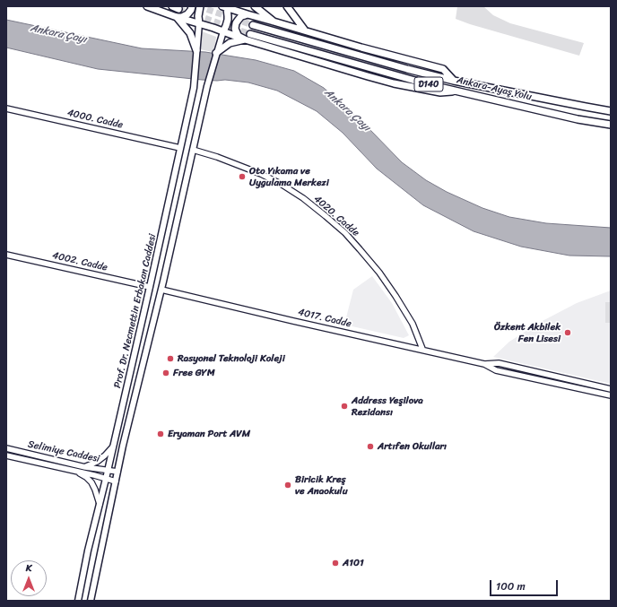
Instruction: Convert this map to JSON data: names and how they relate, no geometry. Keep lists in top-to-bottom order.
{
  "streets": {
    "highway": ["D140", "Ankara-Ayaş Yolu"],
    "main road": ["Prof. Dr. Necmettin Erbakan Caddesi"],
    "street": [
      "4000. Cadde",
      "4020. Cadde",
      "4002. Cadde",
      "4017. Cadde",
      "Selimiye Caddesi"
    ]
  },
  "crossings": [
    ["4000. Cadde", "Prof. Dr. Necmettin Erbakan Caddesi"],
    ["4020. Cadde", "Prof. Dr. Necmettin Erbakan Caddesi"],
    ["4020. Cadde", "4017. Cadde"],
    ["4002. Cadde", "Prof. Dr. Necmettin Erbakan Caddesi"],
    ["Prof. Dr. Necmettin Erbakan Caddesi", "4017. Cadde"],
    ["Prof. Dr. Necmettin Erbakan Caddesi", "Selimiye Caddesi"]
  ],
  "water": ["Ankara Çayı"],
  "places": [
    "Oto Yıkama ve Uygulama Merkezi",
    "Özkent Akbilek Fen Lisesi",
    "Rasyonel Teknoloji Koleji",
    "Free GYM",
    "Address Yeşilova Rezidansı",
    "Eryaman Port AVM",
    "Artıfen Okulları",
    "Biricik Kreş ve Anaokulu",
    "A101"
  ],
  "scale_bar": "100 m",
  "north": "top"
}
